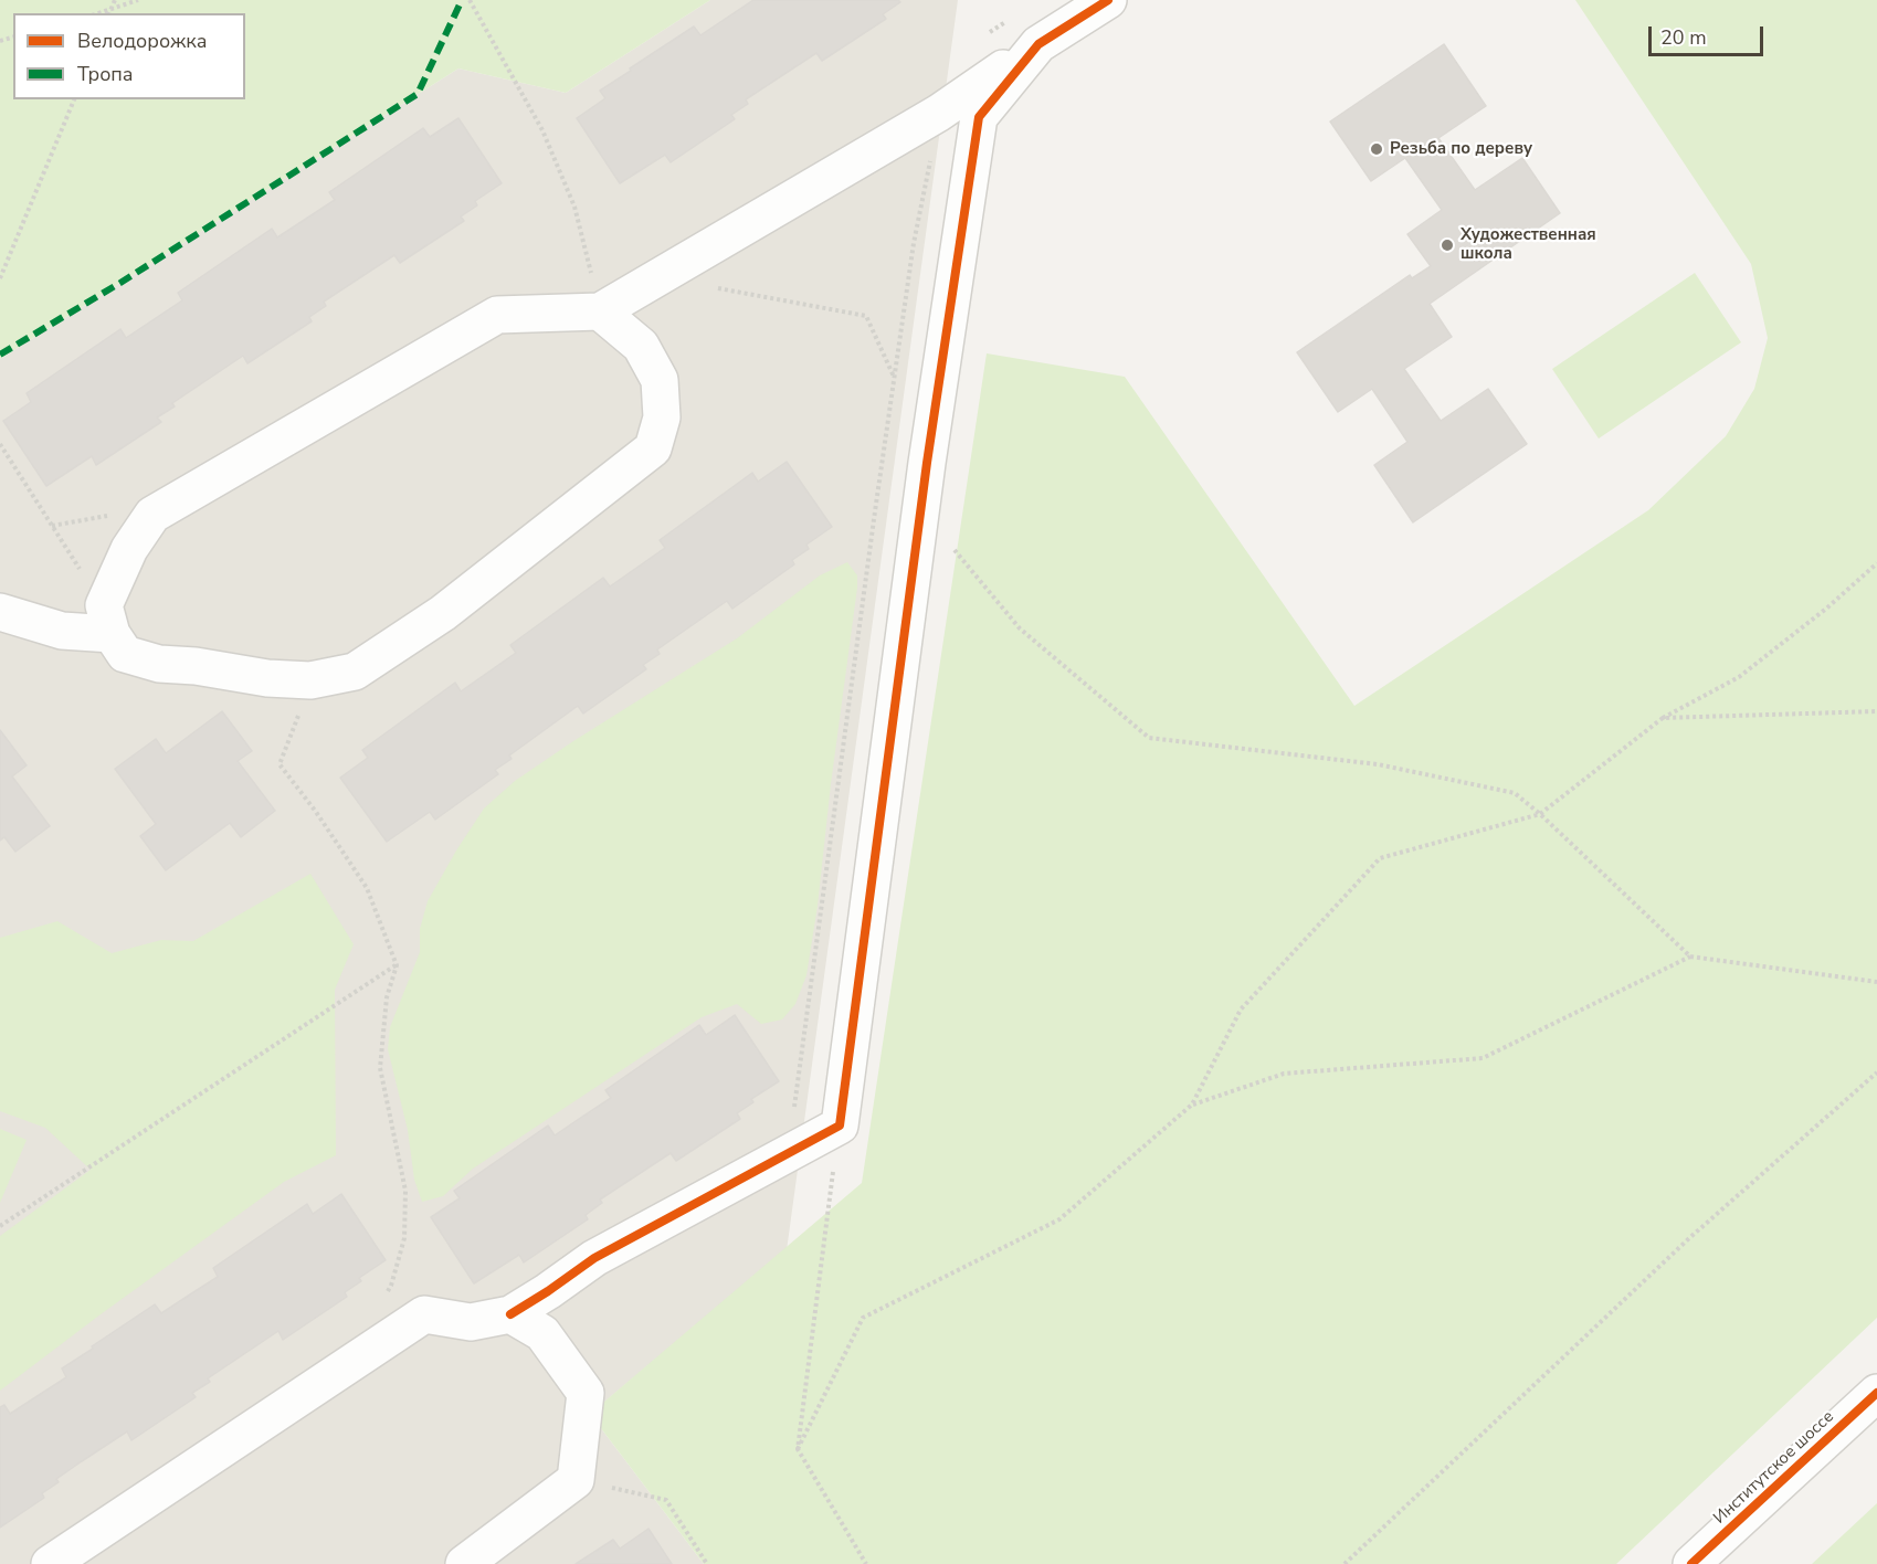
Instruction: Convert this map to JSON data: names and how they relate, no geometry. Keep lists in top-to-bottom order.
{
  "streets": {
    "street": ["Институтское шоссе"]
  },
  "places": ["Резьба по дереву", "Художественная школа"],
  "legend": ["Велодорожка", "Тропа"],
  "scale_bar": "20 m"
}
